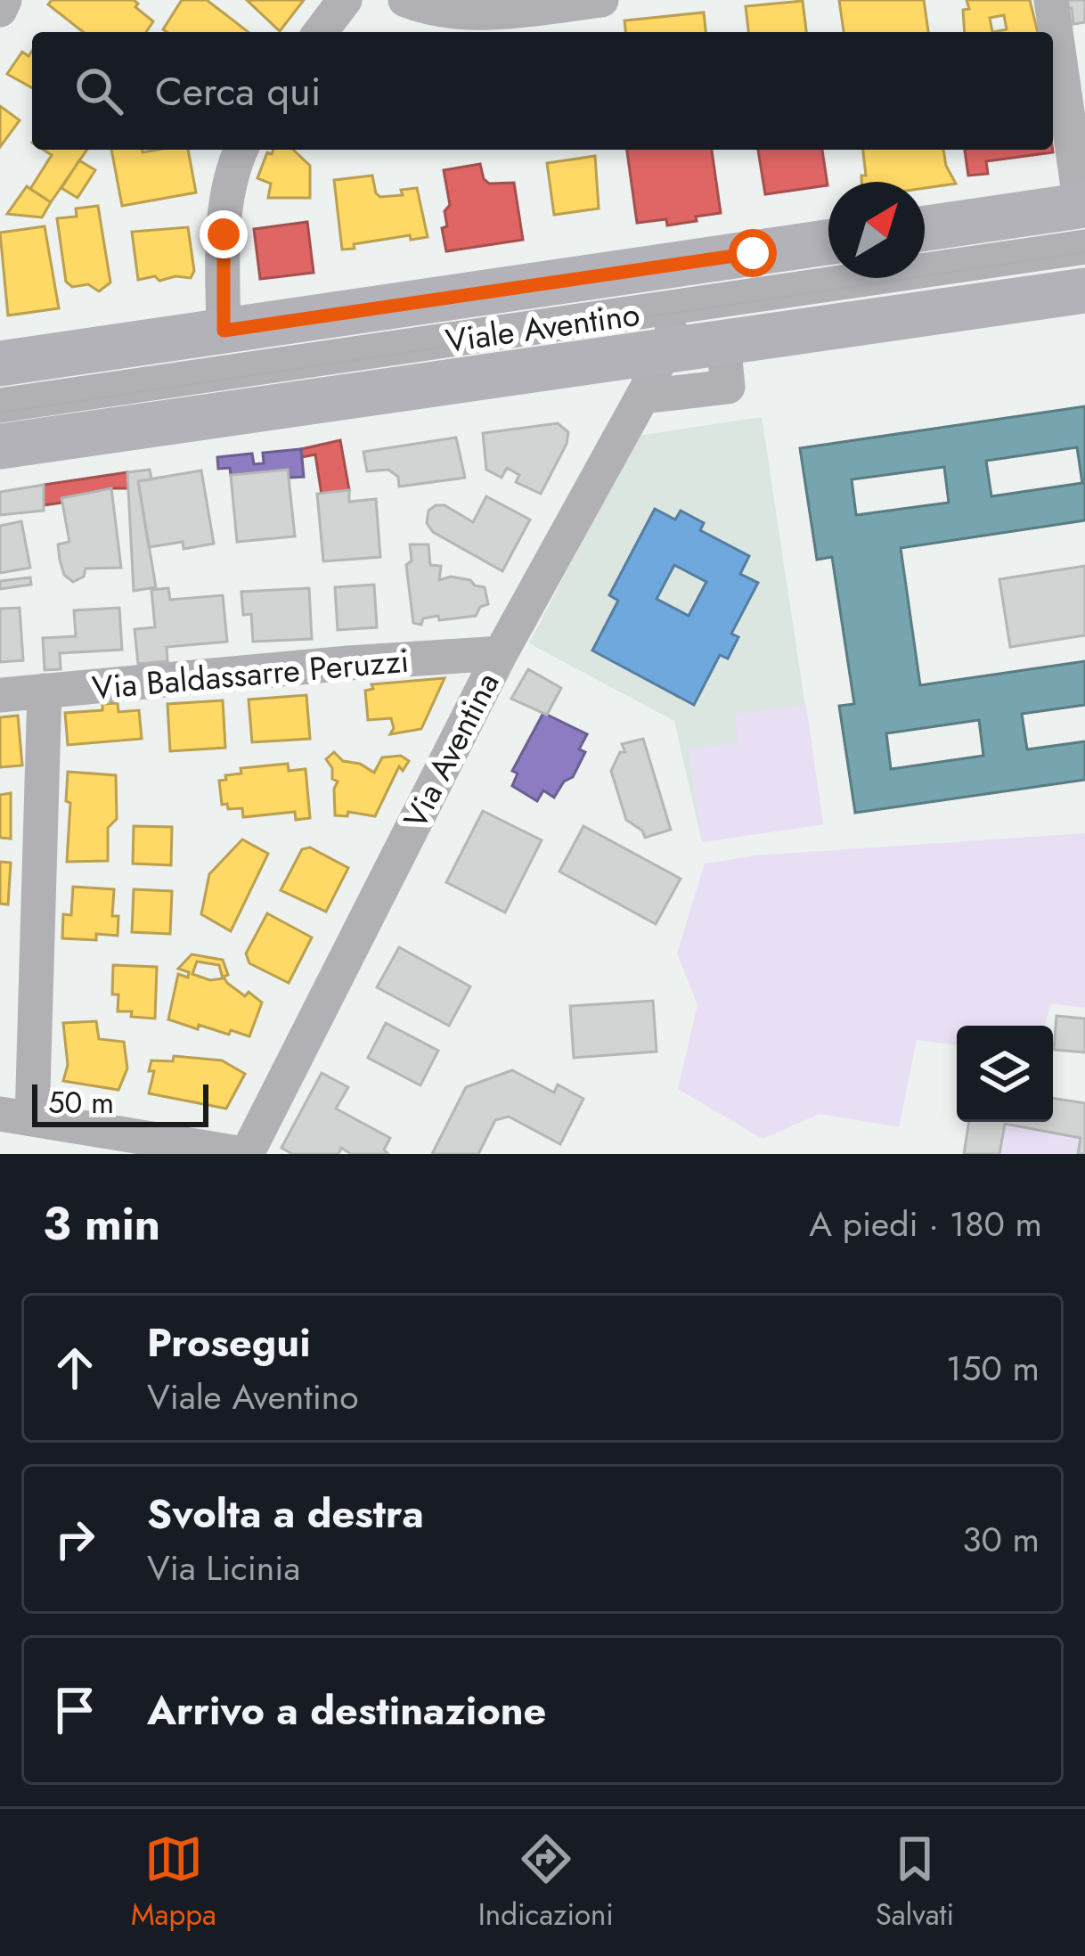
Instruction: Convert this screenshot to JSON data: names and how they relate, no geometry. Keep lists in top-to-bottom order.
{
  "streets": {
    "main road": ["Viale Aventino"],
    "street": ["Via Baldassarre Peruzzi", "Via Aventina"]
  },
  "crossings": [
    ["Viale Aventino", "Via Aventina"],
    ["Via Baldassarre Peruzzi", "Via Aventina"]
  ],
  "scale_bar": "50 m",
  "north": "top right",
  "page": {
    "search": "Cerca qui",
    "scale": "50 m",
    "heading": ["3 min", "A piedi · 180 m"],
    "list": [
      ["Prosegui", "Viale Aventino", "150 m"],
      ["Svolta a destra", "Via Licinia", "30 m"],
      "Arrivo a destinazione"
    ],
    "nav": ["Mappa", "Indicazioni", "Salvati"]
  }
}
